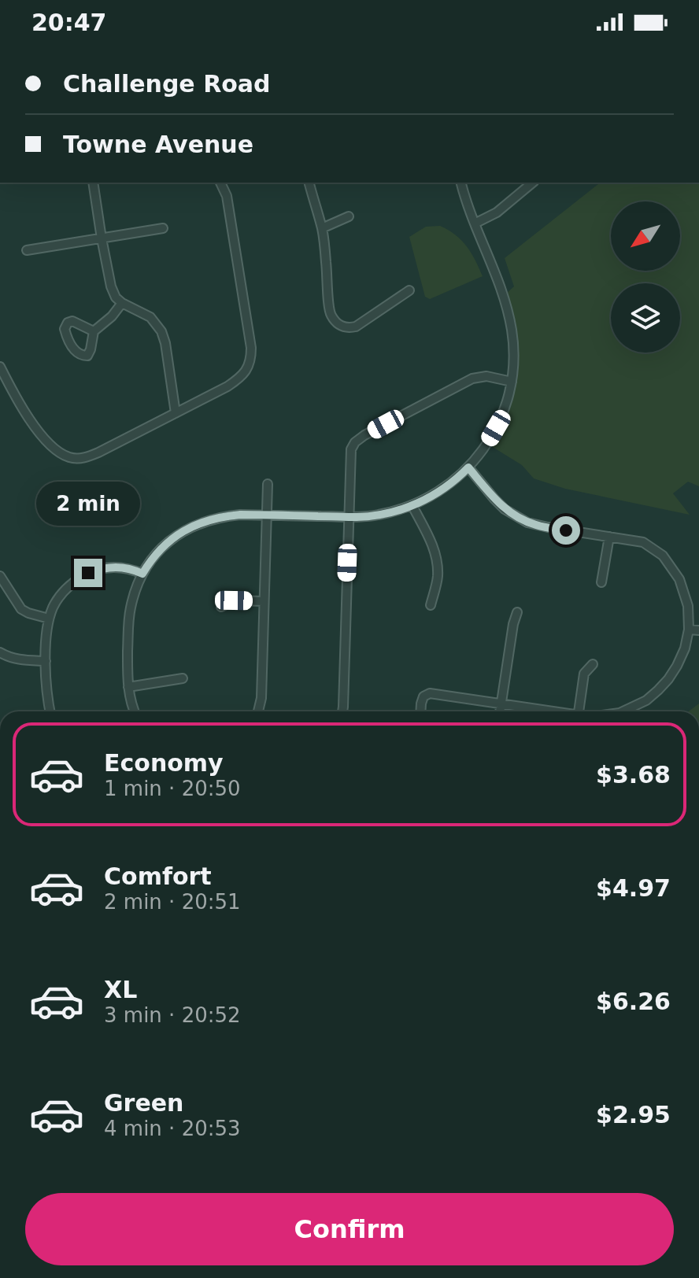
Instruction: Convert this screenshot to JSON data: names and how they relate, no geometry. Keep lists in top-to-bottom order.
{
  "north": "bottom left",
  "page": {
    "status": "20:47",
    "banner": ["Challenge Road", "Towne Avenue"],
    "bubble": "2 min",
    "list": [
      {
        "name": "Economy",
        "note": "1 min · 20:50",
        "value": "$3.68"
      },
      {
        "name": "Comfort",
        "note": "2 min · 20:51",
        "value": "$4.97"
      },
      {
        "name": "XL",
        "note": "3 min · 20:52",
        "value": "$6.26"
      },
      {
        "name": "Green",
        "note": "4 min · 20:53",
        "value": "$2.95"
      }
    ],
    "buttons": "Confirm"
  }
}
